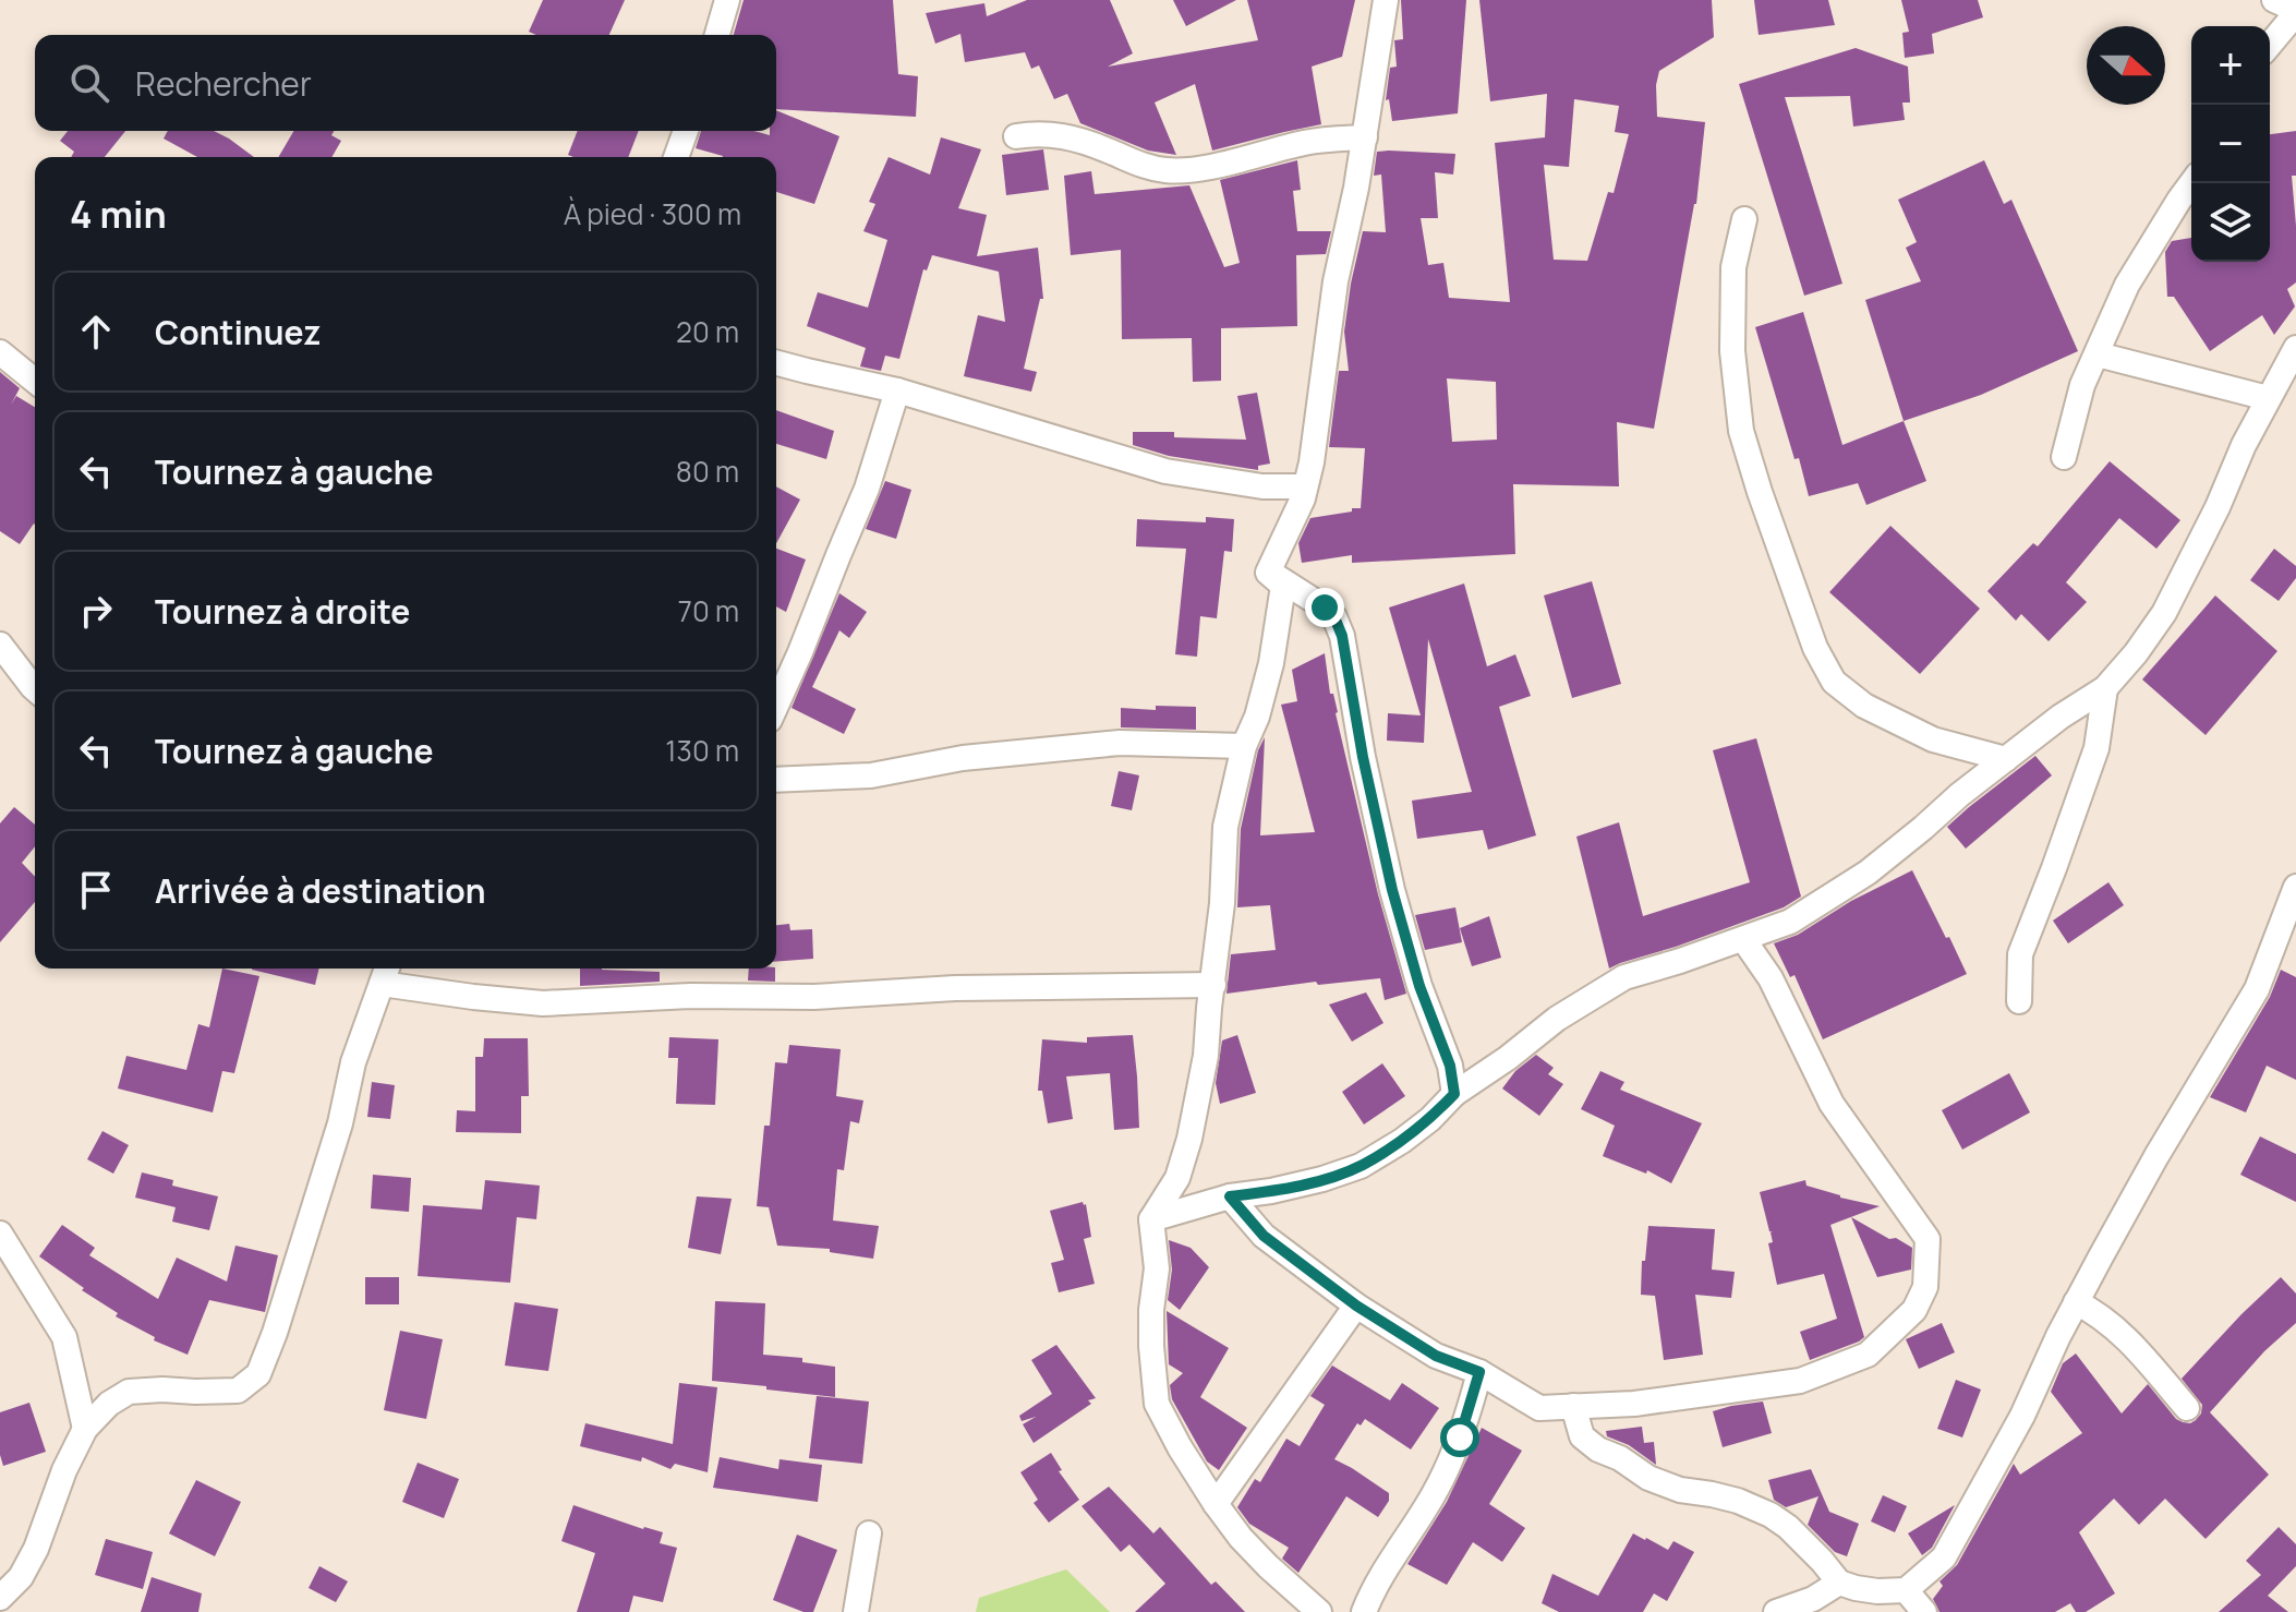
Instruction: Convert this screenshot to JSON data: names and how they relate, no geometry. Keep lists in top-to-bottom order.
{
  "north": "right",
  "page": {
    "map_buttons": ["+", "−"],
    "search": "Rechercher",
    "heading": ["4 min", "À pied · 300 m"],
    "list": [
      ["Continuez", "20 m"],
      ["Tournez à gauche", "80 m"],
      ["Tournez à droite", "70 m"],
      ["Tournez à gauche", "130 m"],
      "Arrivée à destination"
    ]
  }
}
